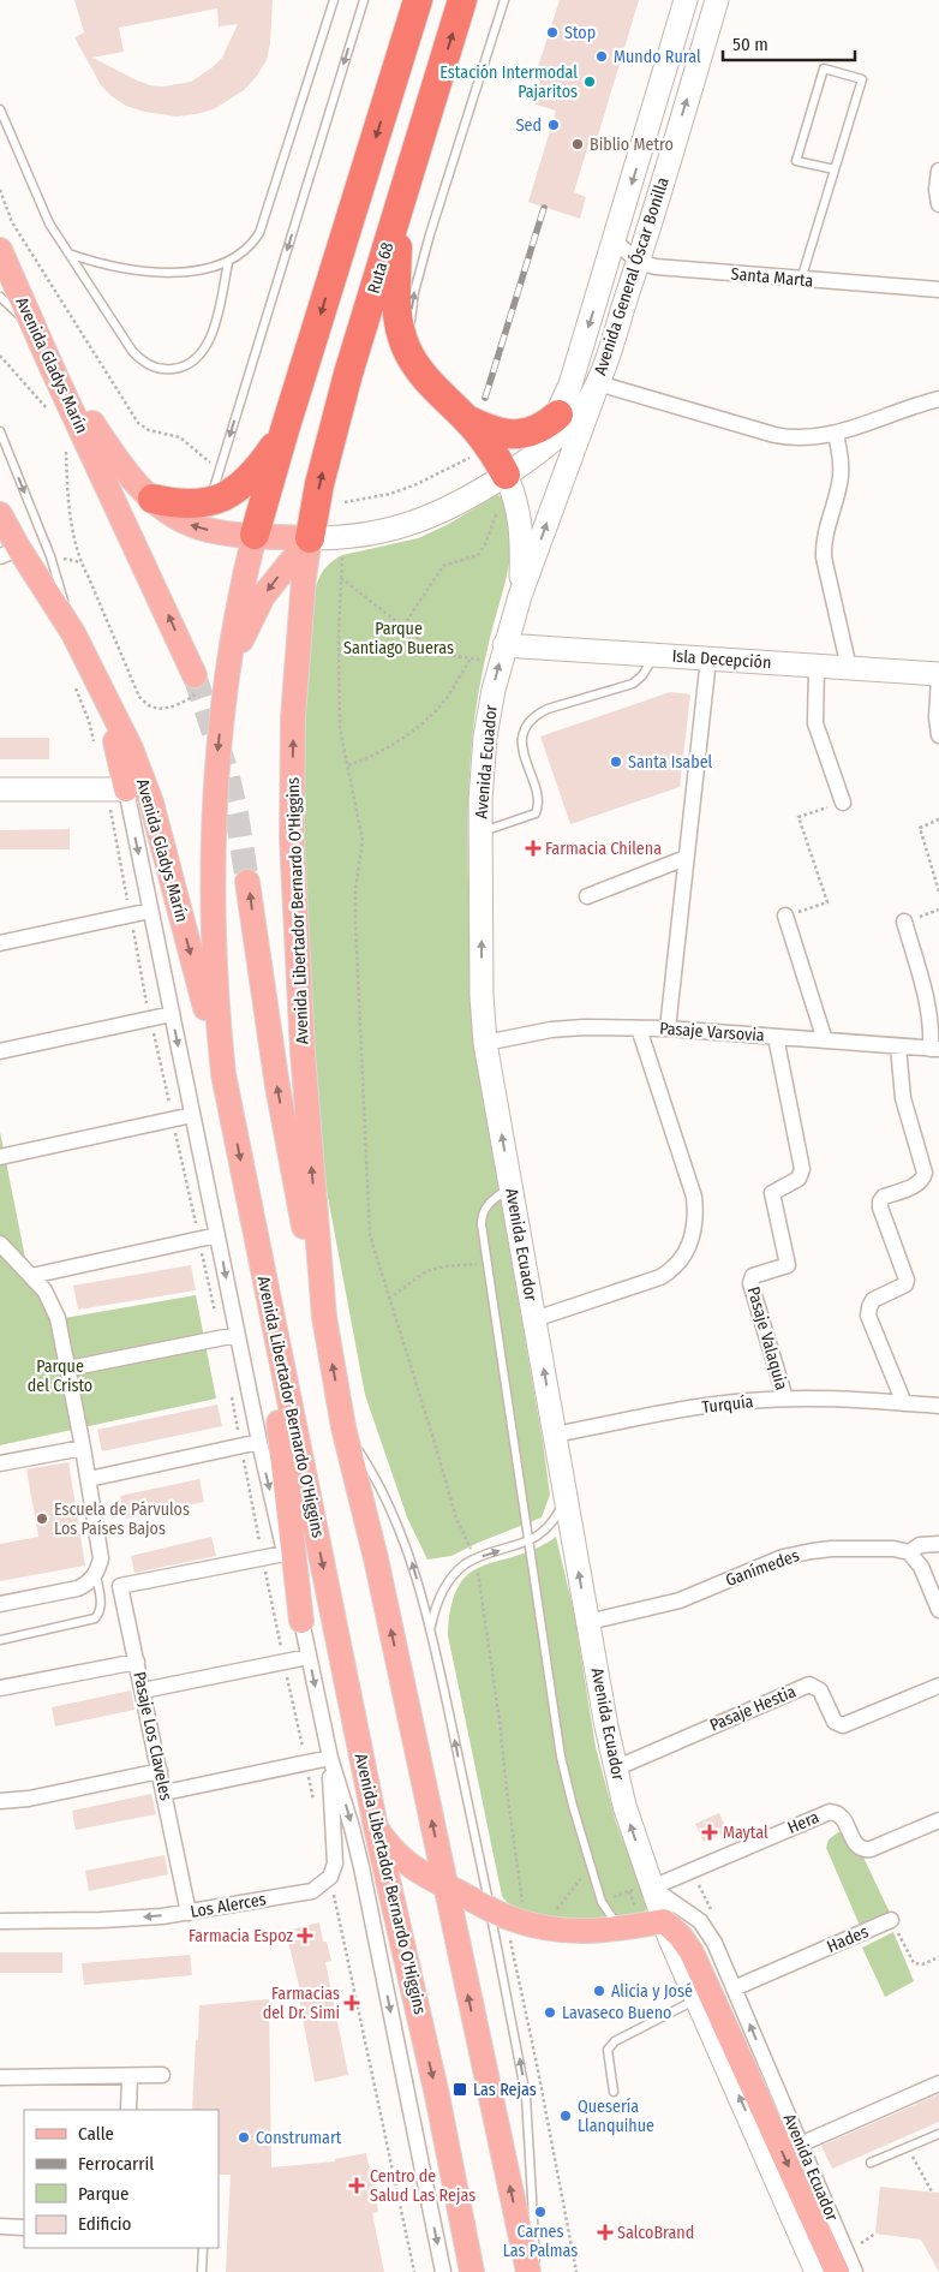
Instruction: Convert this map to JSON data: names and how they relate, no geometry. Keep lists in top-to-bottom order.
{
  "streets": {
    "highway": ["Ruta 68"],
    "main road": [
      "Avenida General Óscar Bonilla",
      "Avenida Gladys Marín",
      "Isla Decepción",
      "Avenida Ecuador",
      "Avenida Libertador Bernardo O'Higgins"
    ],
    "street": [
      "Santa Marta",
      "Pasaje Varsovia",
      "Pasaje Valaquia",
      "Turquía",
      "Ganímedes",
      "Pasaje Hestia",
      "Pasaje Los Claveles",
      "Hera",
      "Los Alerces",
      "Hades"
    ]
  },
  "crossings": [
    ["Ruta 68", "Avenida General Óscar Bonilla"],
    ["Ruta 68", "Avenida Libertador Bernardo O'Higgins"],
    ["Avenida General Óscar Bonilla", "Santa Marta"],
    ["Avenida General Óscar Bonilla", "Avenida Ecuador"],
    ["Avenida General Óscar Bonilla", "Avenida Libertador Bernardo O'Higgins"],
    ["Avenida Gladys Marín", "Avenida Libertador Bernardo O'Higgins"],
    ["Isla Decepción", "Avenida Ecuador"],
    ["Avenida Ecuador", "Pasaje Varsovia"],
    ["Avenida Ecuador", "Turquía"],
    ["Avenida Ecuador", "Ganímedes"],
    ["Avenida Ecuador", "Pasaje Hestia"],
    ["Avenida Ecuador", "Hera"],
    ["Avenida Ecuador", "Hades"],
    ["Pasaje Varsovia", "Pasaje Valaquia"],
    ["Pasaje Valaquia", "Turquía"],
    ["Pasaje Los Claveles", "Los Alerces"]
  ],
  "parks": ["Parque Santiago Bueras", "Parque del Cristo"],
  "places": {
    "other": [
      "Stop",
      "Mundo Rural",
      "Estación Intermodal Pajaritos",
      "Sed",
      "Biblio Metro",
      "Santa Isabel",
      "Escuela de Párvulos Los Países Bajos",
      "Alicia y José",
      "Lavaseco Bueno",
      "Quesería Llanquihue",
      "Construmart",
      "Carnes Las Palmas"
    ],
    "health": [
      "Farmacia Chilena",
      "Maytal",
      "Farmacia Espoz",
      "Farmacias del Dr. Simi",
      "Centro de Salud Las Rejas",
      "SalcoBrand"
    ],
    "transit": ["Las Rejas"]
  },
  "legend": [
    "Calle",
    "Ferrocarril",
    "Parque",
    "Edificio"
  ],
  "scale_bar": "50 m"
}
